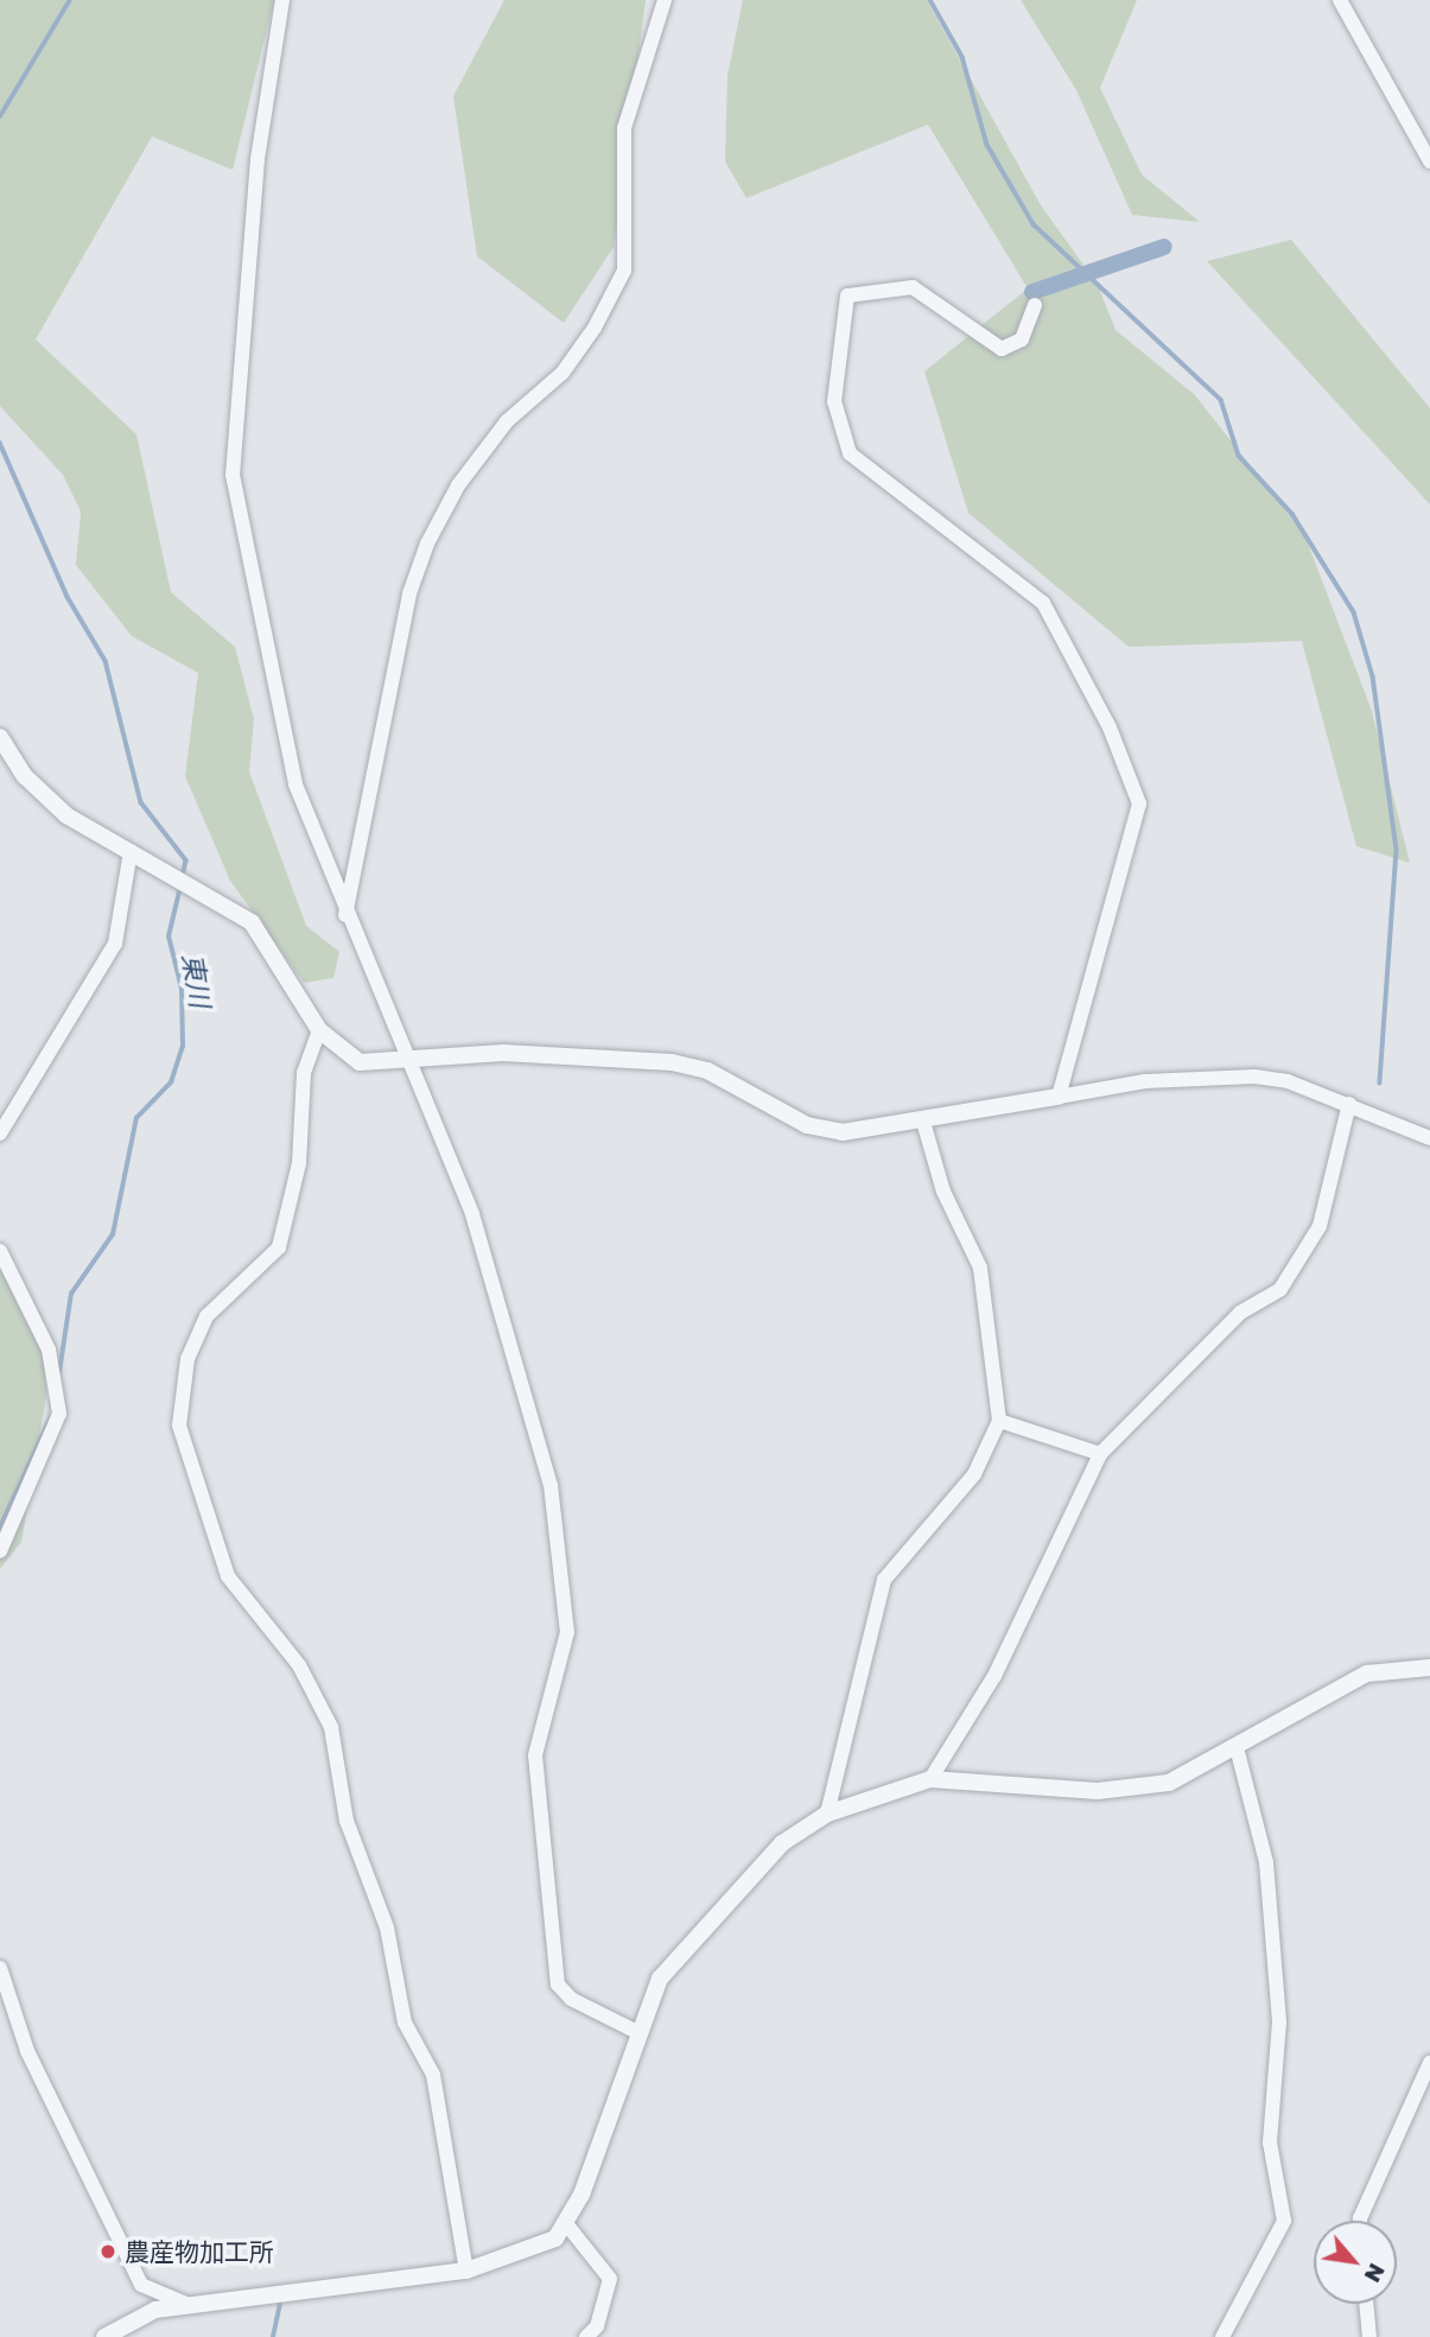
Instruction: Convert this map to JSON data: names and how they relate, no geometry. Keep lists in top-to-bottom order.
{
  "water": ["東川"],
  "places": ["農産物加工所"],
  "north": "bottom right"
}
